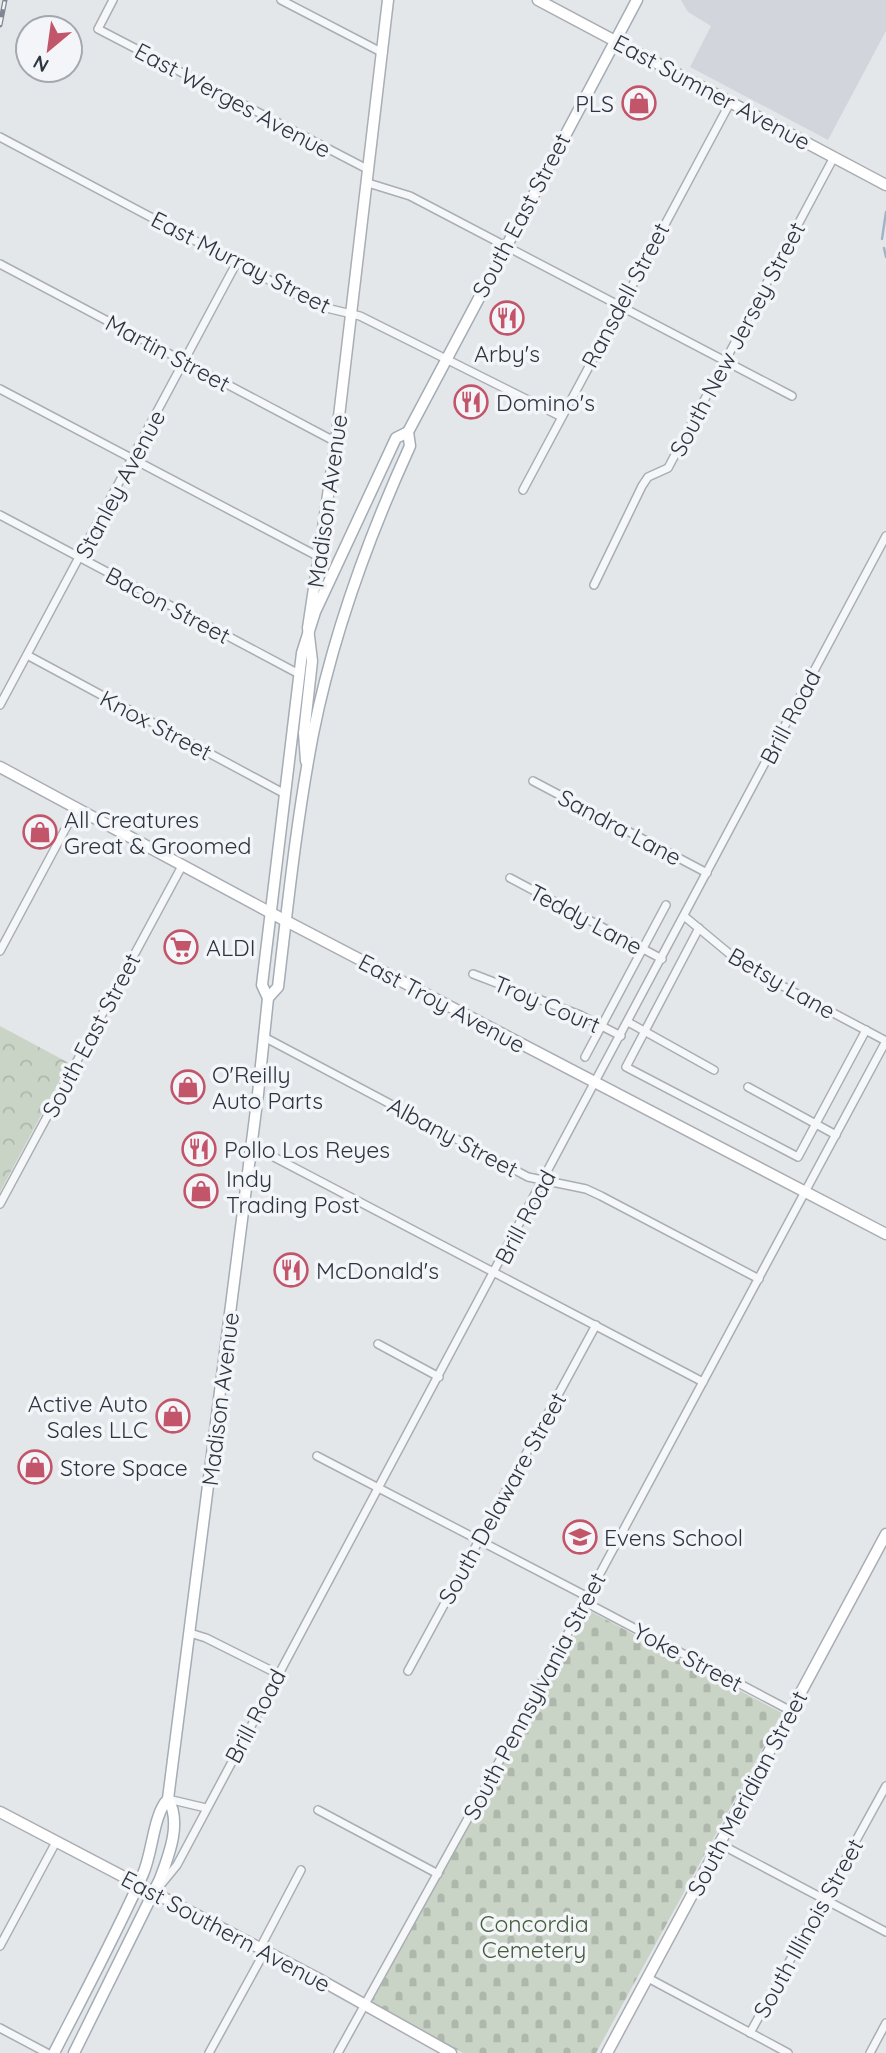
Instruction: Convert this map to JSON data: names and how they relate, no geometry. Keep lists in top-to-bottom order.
{
  "streets": {
    "main road": [
      "East Sumner Avenue",
      "South East Street",
      "Madison Avenue",
      "East Troy Avenue",
      "South Meridian Street",
      "East Southern Avenue"
    ],
    "street": [
      "East Werges Avenue",
      "East Murray Street",
      "Ransdell Street",
      "South New Jersey Street",
      "Martin Street",
      "Stanley Avenue",
      "Bacon Street",
      "Brill Road",
      "Knox Street",
      "Sandra Lane",
      "Teddy Lane",
      "Betsy Lane",
      "Troy Court",
      "Albany Street",
      "South Delaware Street",
      "Yoke Street",
      "South Pennsylvania Street",
      "South Illinois Street"
    ]
  },
  "crossings": [
    ["East Sumner Avenue", "South East Street"],
    ["East Sumner Avenue", "Ransdell Street"],
    ["East Sumner Avenue", "South New Jersey Street"],
    ["East Werges Avenue", "Madison Avenue"],
    ["South East Street", "East Murray Street"],
    ["South East Street", "Madison Avenue"],
    ["South East Street", "East Troy Avenue"],
    ["East Murray Street", "Ransdell Street"],
    ["East Murray Street", "Stanley Avenue"],
    ["East Murray Street", "Madison Avenue"],
    ["Martin Street", "Stanley Avenue"],
    ["Martin Street", "Madison Avenue"],
    ["Stanley Avenue", "Bacon Street"],
    ["Stanley Avenue", "Knox Street"],
    ["Madison Avenue", "Bacon Street"],
    ["Madison Avenue", "Brill Road"],
    ["Madison Avenue", "Knox Street"],
    ["Madison Avenue", "East Troy Avenue"],
    ["Madison Avenue", "Albany Street"],
    ["Madison Avenue", "East Southern Avenue"],
    ["Brill Road", "Sandra Lane"],
    ["Brill Road", "Teddy Lane"],
    ["Brill Road", "Betsy Lane"],
    ["Brill Road", "East Troy Avenue"],
    ["Brill Road", "Troy Court"],
    ["Brill Road", "Albany Street"],
    ["Brill Road", "Yoke Street"],
    ["Brill Road", "East Southern Avenue"],
    ["Betsy Lane", "South Pennsylvania Street"],
    ["East Troy Avenue", "South Pennsylvania Street"],
    ["Albany Street", "South Pennsylvania Street"],
    ["South Delaware Street", "Yoke Street"],
    ["Yoke Street", "South Pennsylvania Street"],
    ["Yoke Street", "South Meridian Street"],
    ["South Pennsylvania Street", "East Southern Avenue"]
  ],
  "parks": ["Concordia Cemetery"],
  "places": {
    "shop": [
      "PLS",
      "All Creatures Great & Groomed",
      "O'Reilly Auto Parts",
      "Indy Trading Post",
      "Active Auto Sales LLC",
      "Store Space"
    ],
    "restaurant": [
      "Arby's",
      "Domino's",
      "Pollo Los Reyes",
      "McDonald's"
    ],
    "supermarket": ["ALDI"],
    "school or university": ["Evens School"]
  },
  "north": "bottom left"
}
